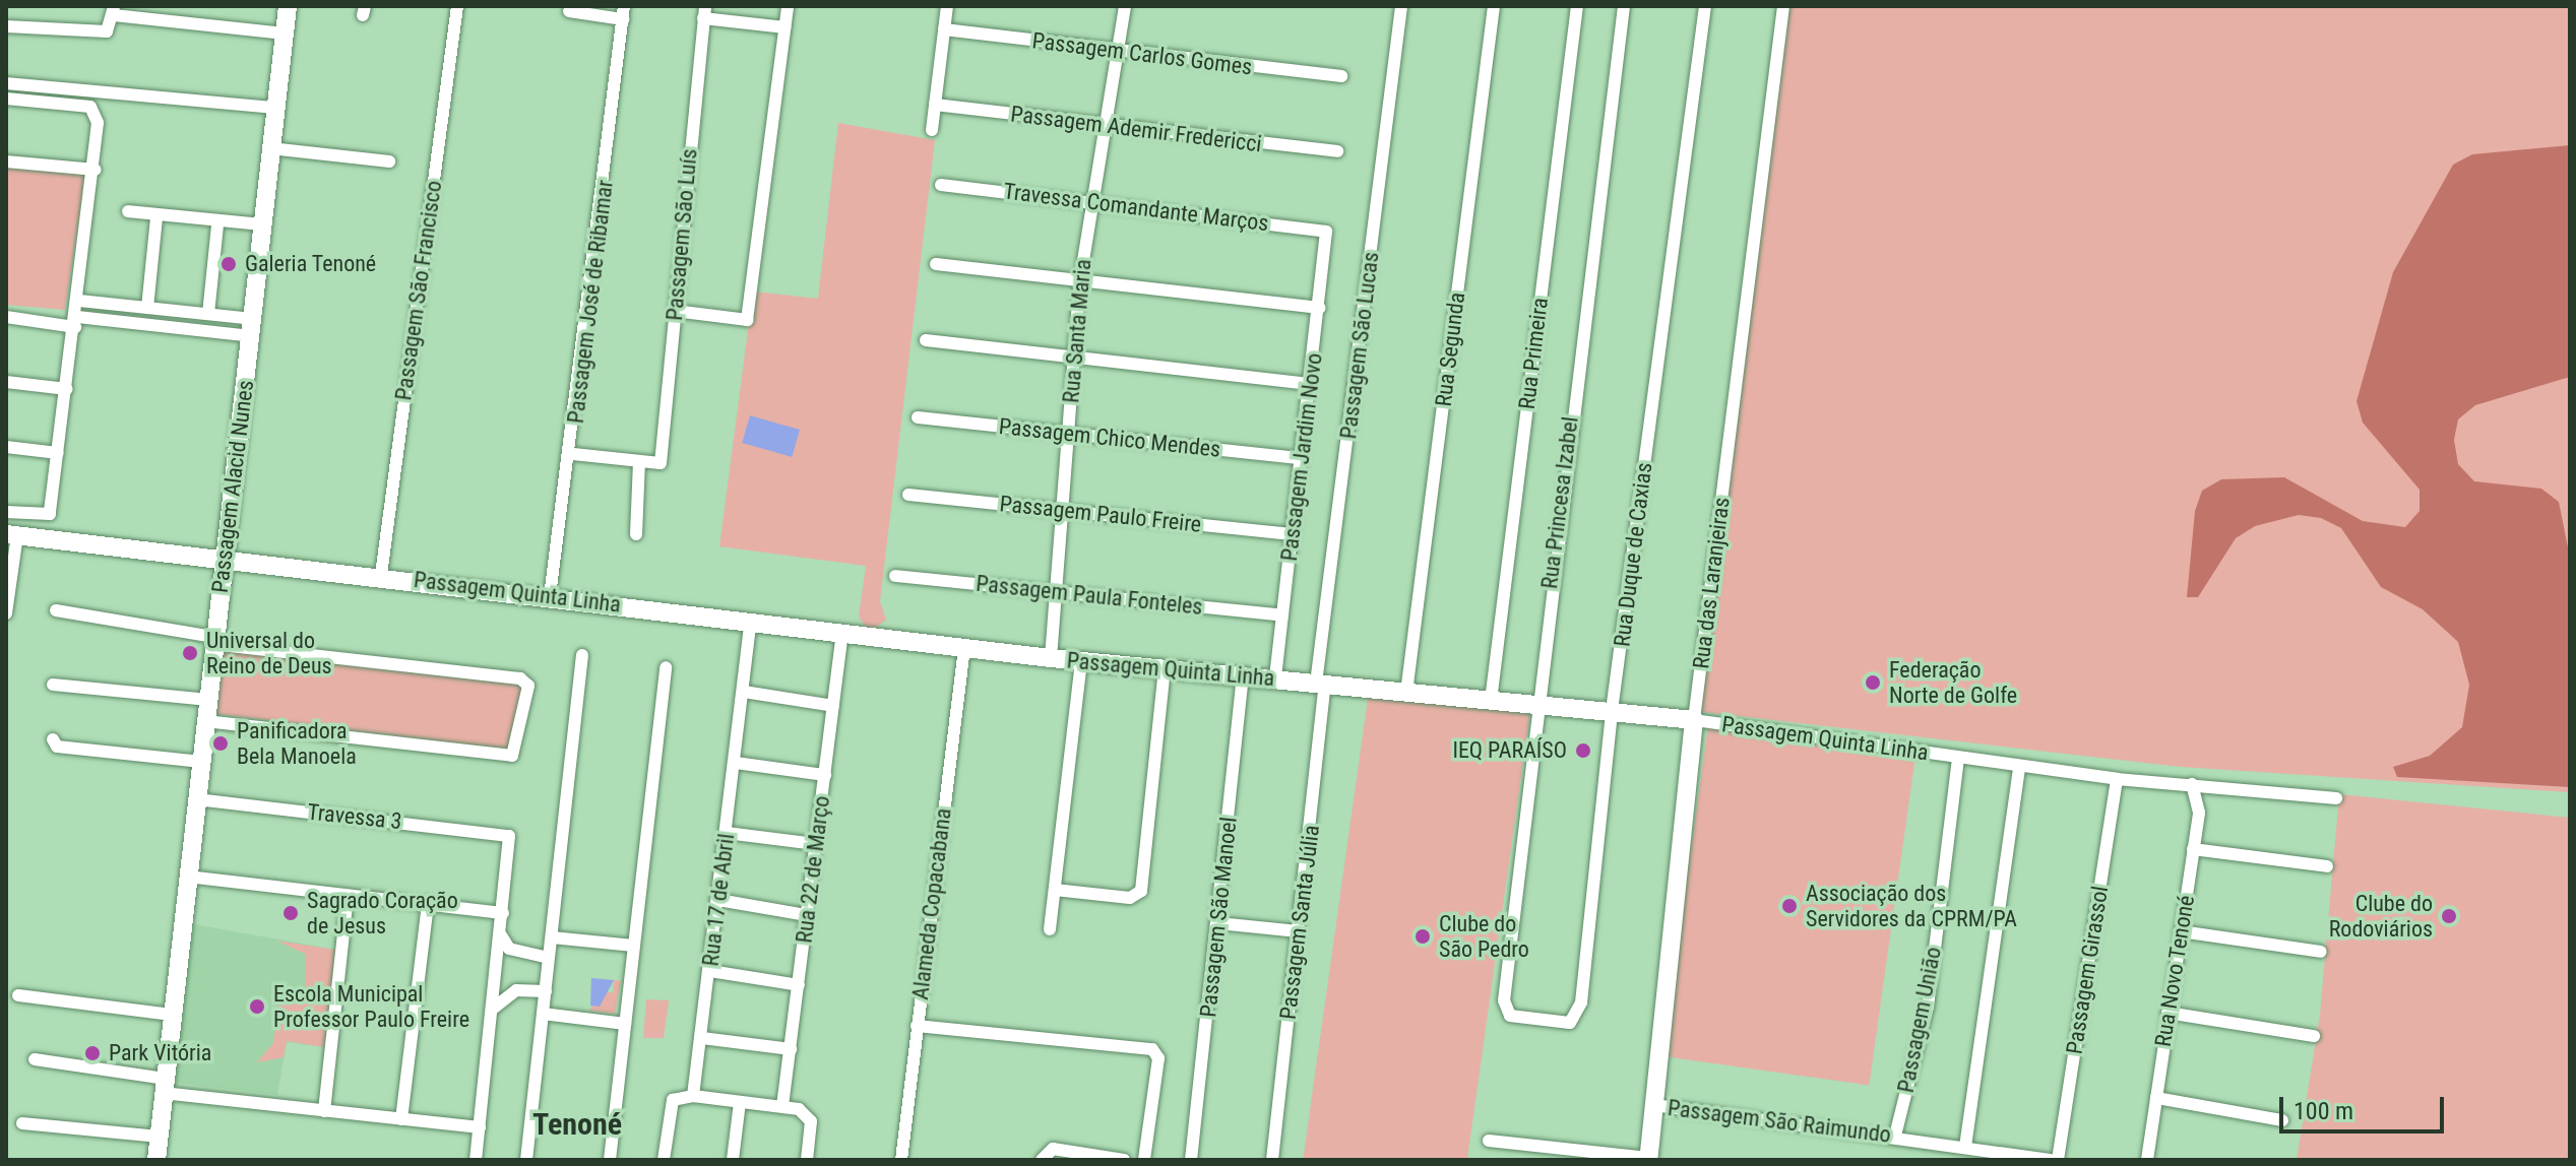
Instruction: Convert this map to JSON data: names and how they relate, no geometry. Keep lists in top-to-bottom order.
{
  "streets": {
    "street": [
      "Passagem Carlos Gomes",
      "Passagem Ademir Fredericci",
      "Travessa Comandante Marços",
      "Passagem São Luís",
      "Passagem São Francisco",
      "Passagem José de Ribamar",
      "Rua Santa Maria",
      "Passagem São Lucas",
      "Rua Segunda",
      "Rua Primeira",
      "Passagem Chico Mendes",
      "Passagem Jardim Novo",
      "Passagem Alacid Nunes",
      "Rua Princesa Izabel",
      "Passagem Paulo Freire",
      "Rua Duque de Caxias",
      "Rua das Laranjeiras",
      "Passagem Quinta Linha",
      "Passagem Paula Fonteles",
      "Travessa 3",
      "Rua 22 de Março",
      "Rua 17 de Abril",
      "Alameda Copacabana",
      "Passagem São Manoel",
      "Passagem Santa Júlia",
      "Passagem Girassol",
      "Rua Novo Tenoné",
      "Passagem União",
      "Passagem São Raimundo"
    ]
  },
  "crossings": [
    ["Passagem Carlos Gomes", "Rua Santa Maria"],
    ["Passagem Ademir Fredericci", "Rua Santa Maria"],
    ["Travessa Comandante Marços", "Rua Santa Maria"],
    ["Travessa Comandante Marços", "Passagem Jardim Novo"],
    ["Passagem São Francisco", "Passagem Quinta Linha"],
    ["Passagem José de Ribamar", "Passagem Quinta Linha"],
    ["Rua Santa Maria", "Passagem Chico Mendes"],
    ["Rua Santa Maria", "Passagem Paulo Freire"],
    ["Rua Santa Maria", "Passagem Quinta Linha"],
    ["Rua Santa Maria", "Passagem Paula Fonteles"],
    ["Passagem São Lucas", "Passagem Quinta Linha"],
    ["Passagem São Lucas", "Passagem Santa Júlia"],
    ["Rua Segunda", "Passagem Quinta Linha"],
    ["Rua Primeira", "Passagem Quinta Linha"],
    ["Passagem Chico Mendes", "Passagem Jardim Novo"],
    ["Passagem Jardim Novo", "Passagem Paulo Freire"],
    ["Passagem Jardim Novo", "Passagem Quinta Linha"],
    ["Passagem Jardim Novo", "Passagem Paula Fonteles"],
    ["Passagem Alacid Nunes", "Passagem Quinta Linha"],
    ["Passagem Alacid Nunes", "Travessa 3"],
    ["Rua Princesa Izabel", "Rua Duque de Caxias"],
    ["Rua Princesa Izabel", "Passagem Quinta Linha"],
    ["Rua Duque de Caxias", "Passagem Quinta Linha"],
    ["Rua das Laranjeiras", "Passagem Quinta Linha"],
    ["Rua das Laranjeiras", "Passagem São Raimundo"],
    ["Passagem Quinta Linha", "Rua 22 de Março"],
    ["Passagem Quinta Linha", "Rua 17 de Abril"],
    ["Passagem Quinta Linha", "Alameda Copacabana"],
    ["Passagem Quinta Linha", "Passagem São Manoel"],
    ["Passagem Quinta Linha", "Passagem Santa Júlia"],
    ["Passagem Quinta Linha", "Passagem Girassol"],
    ["Passagem Quinta Linha", "Rua Novo Tenoné"],
    ["Passagem Quinta Linha", "Passagem União"],
    ["Passagem União", "Passagem São Raimundo"]
  ],
  "districts": ["Tenoné"],
  "places": [
    "Galeria Tenoné",
    "Universal do Reino de Deus",
    "Federação Norte de Golfe",
    "Panificadora Bela Manoela",
    "IEQ PARAÍSO",
    "Associação dos Servidores da CPRM/PA",
    "Sagrado Coração de Jesus",
    "Clube do Rodoviários",
    "Clube do São Pedro",
    "Escola Municipal Professor Paulo Freire",
    "Park Vitória"
  ],
  "scale_bar": "100 m"
}
